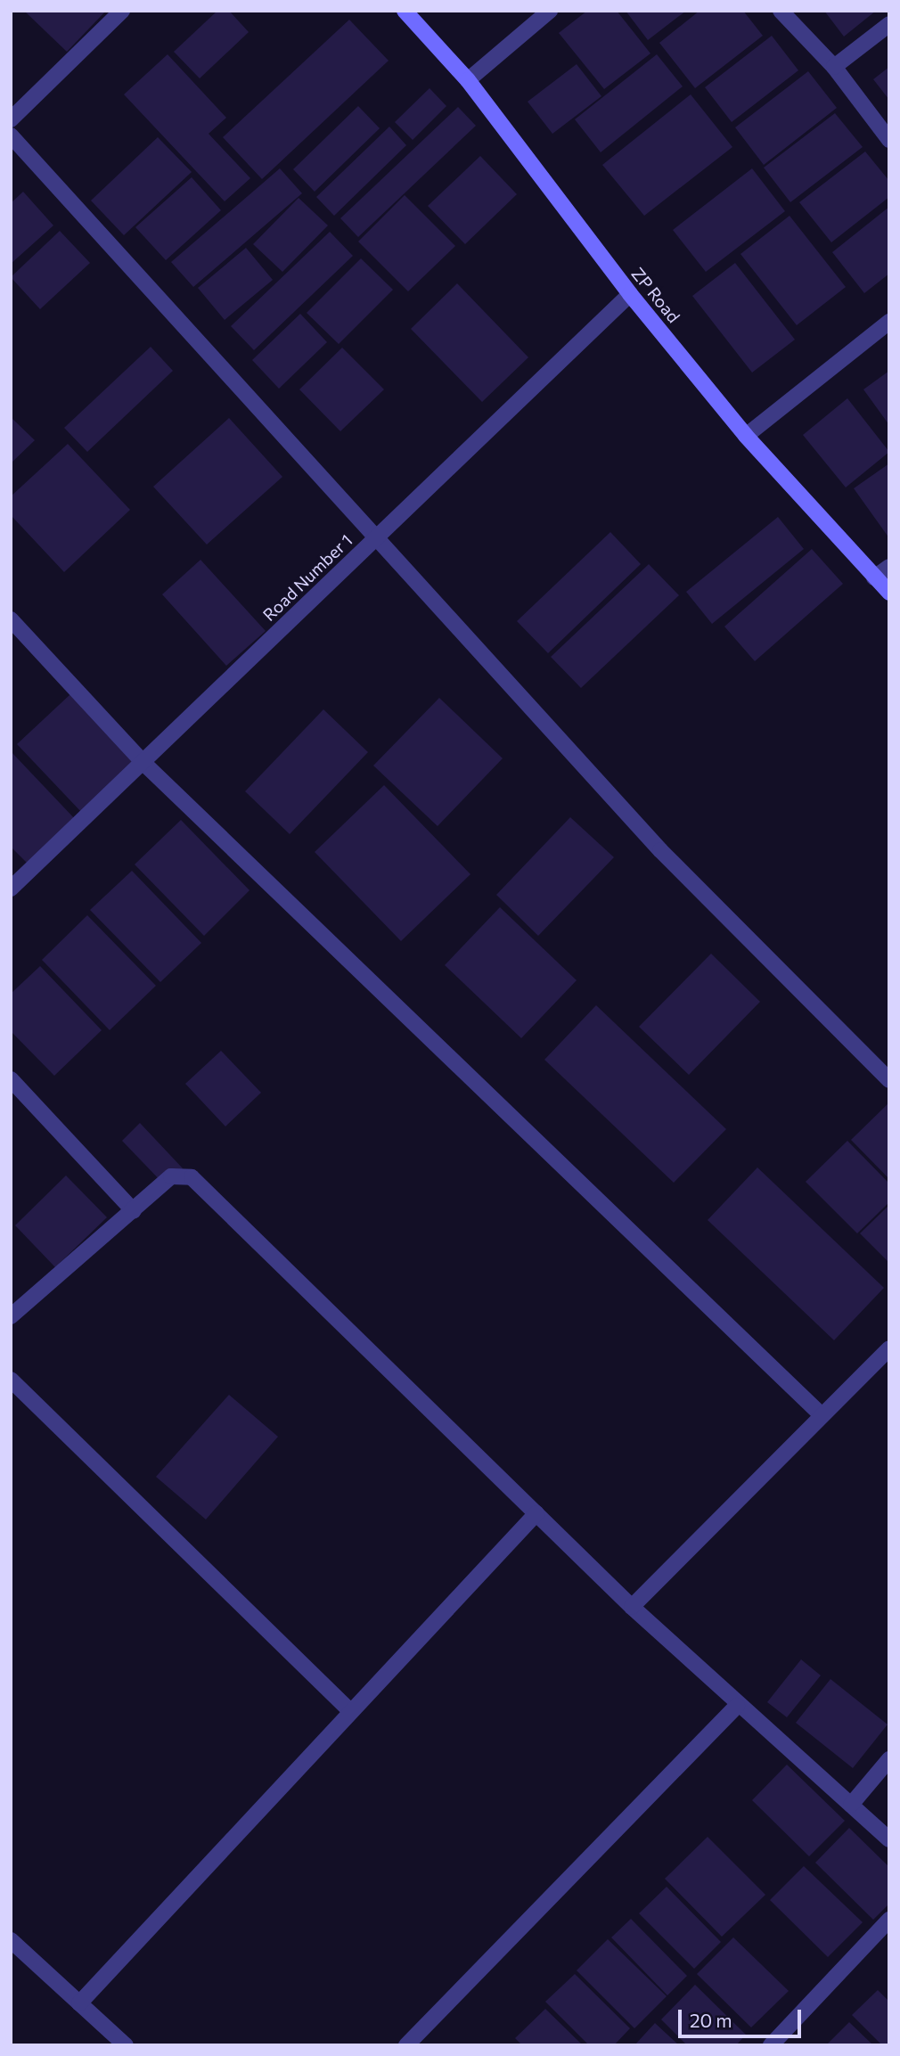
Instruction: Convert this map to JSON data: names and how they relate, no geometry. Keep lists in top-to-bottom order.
{
  "streets": {
    "street": ["ZP Road", "Road Number 1"]
  },
  "crossings": [
    ["ZP Road", "Road Number 1"]
  ],
  "scale_bar": "20 m"
}
